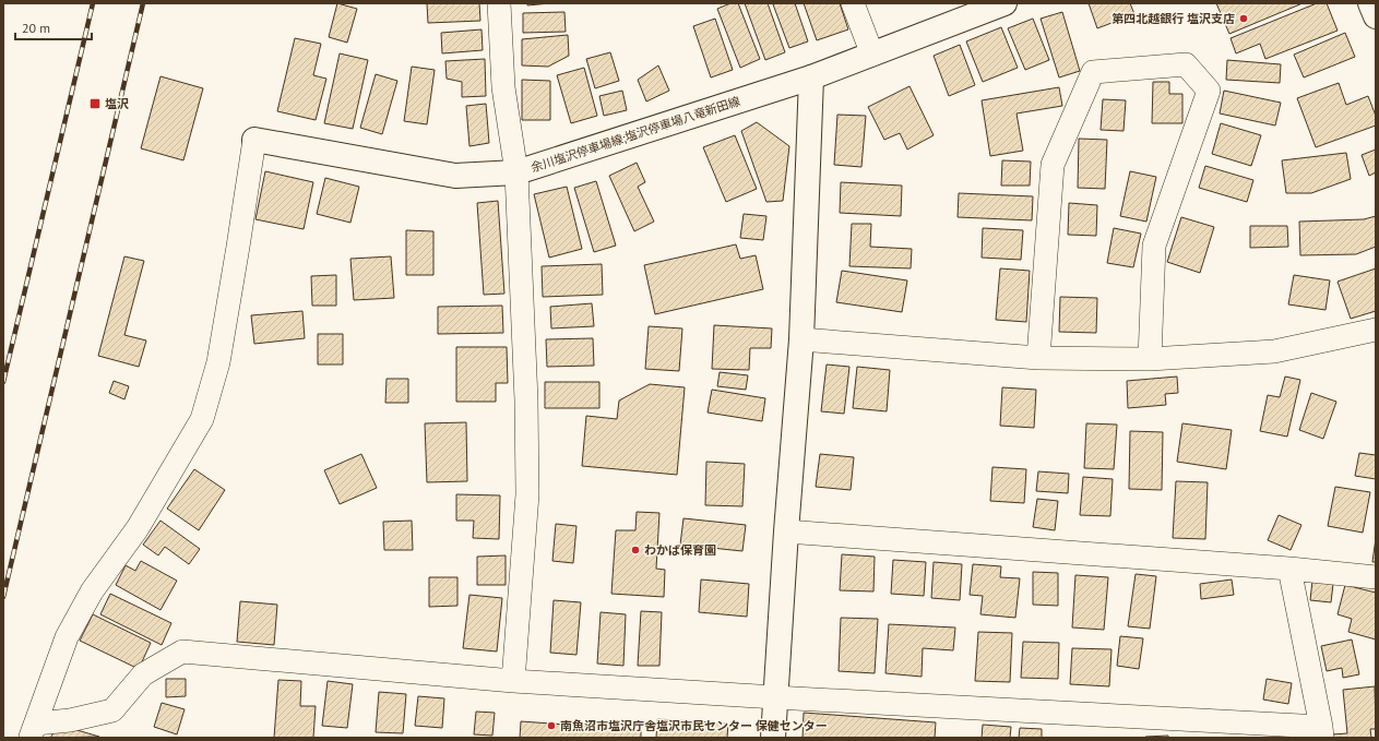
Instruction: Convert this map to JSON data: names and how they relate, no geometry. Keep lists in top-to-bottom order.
{
  "streets": {
    "main road": ["余川塩沢停車場線;塩沢停車場八竜新田線"]
  },
  "places": {
    "other": ["第四北越銀行 塩沢支店", "わかば保育園", "南魚沼市塩沢庁舎塩沢市民センター 保健センター"],
    "transit": ["塩沢"]
  },
  "scale_bar": "20 m"
}
